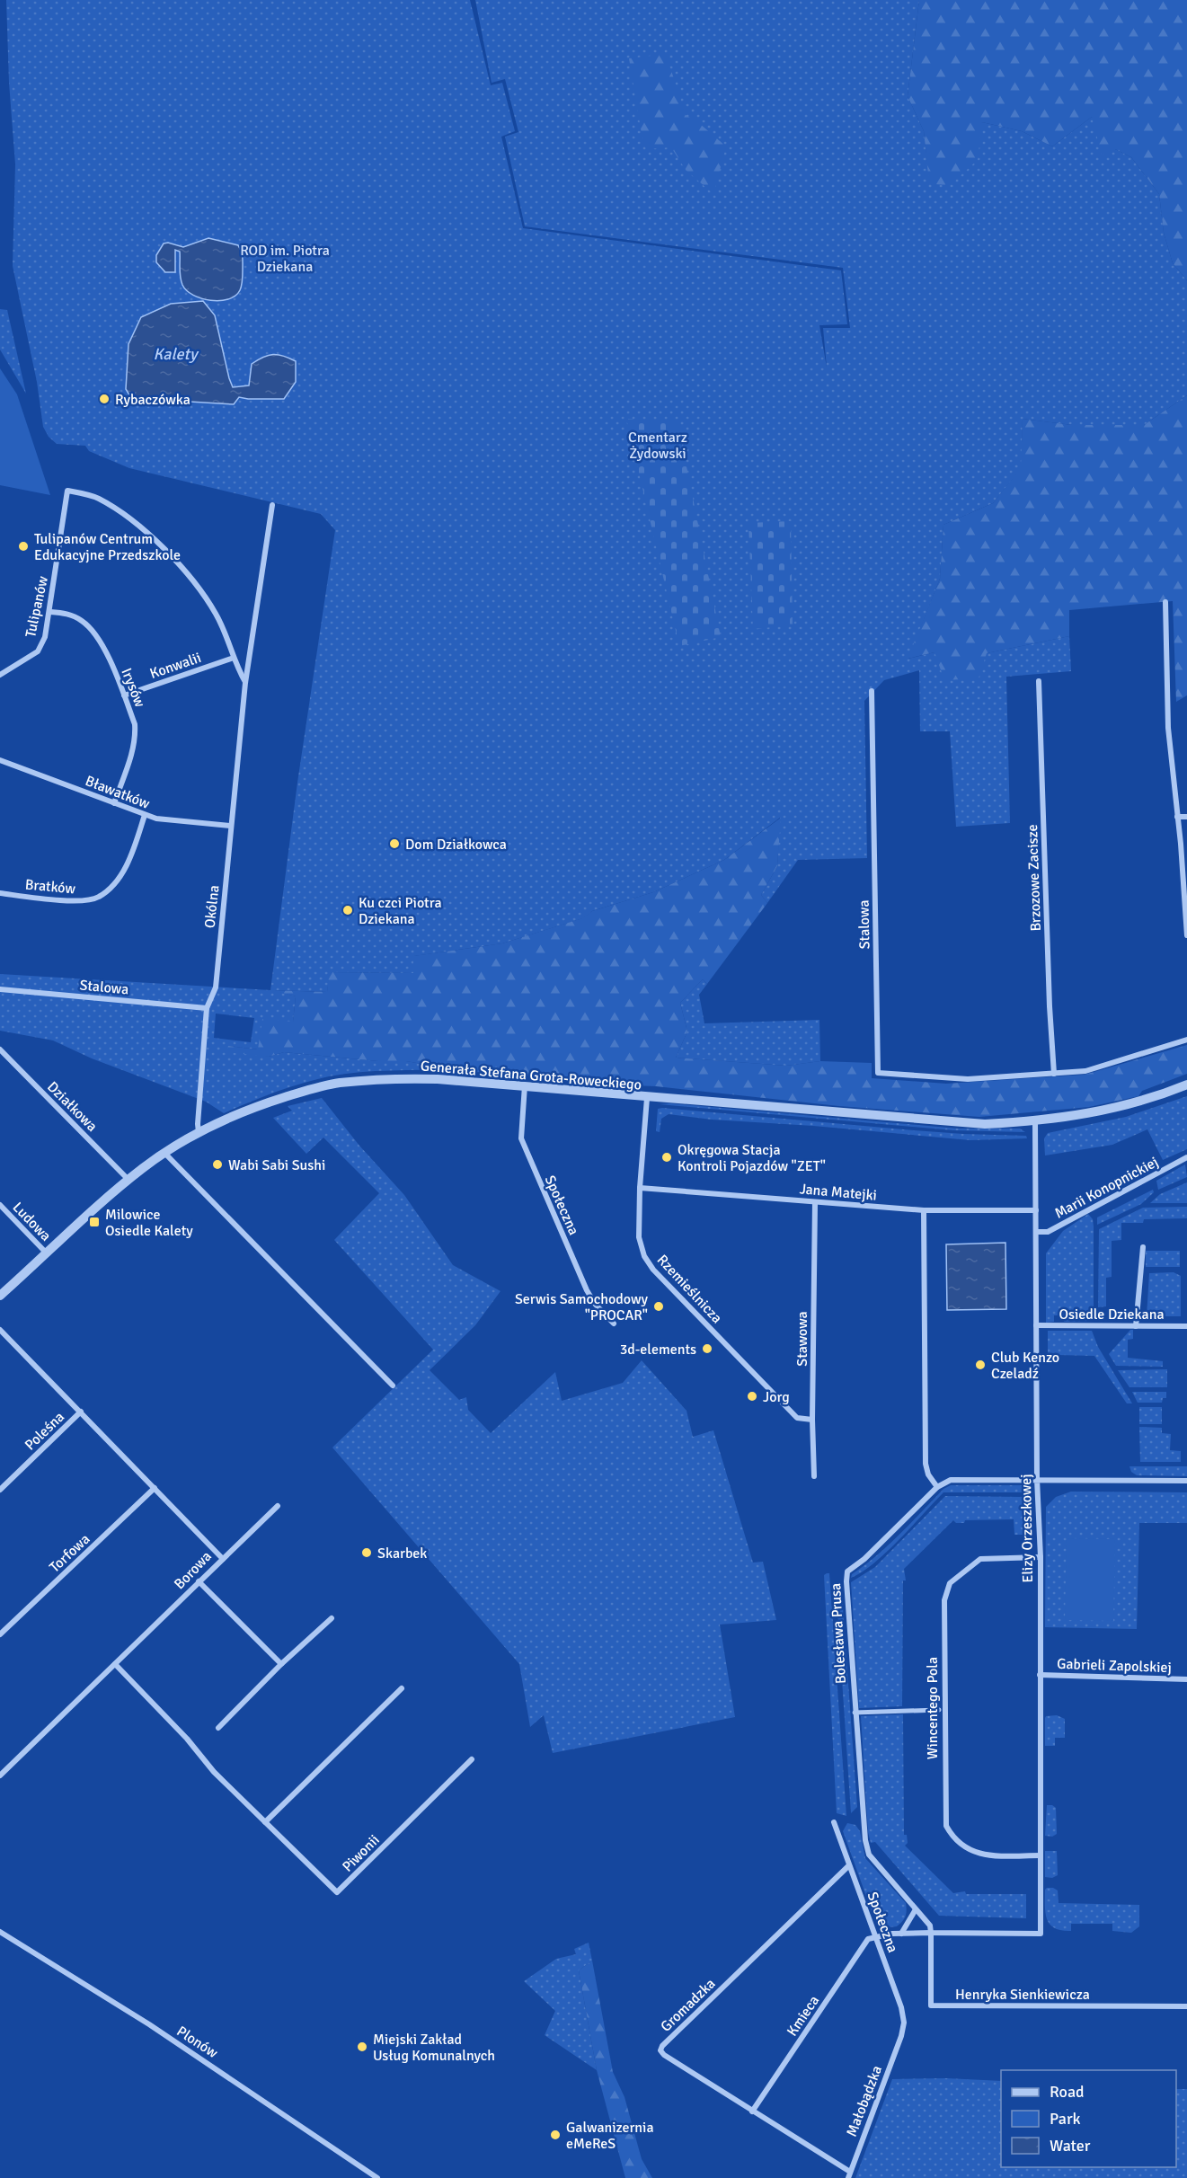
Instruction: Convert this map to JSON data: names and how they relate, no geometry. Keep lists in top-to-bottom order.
{
  "streets": {
    "street": [
      "Tulipanów",
      "Konwalii",
      "Irysów",
      "Bławatków",
      "Brzozowe Zacisze",
      "Bratków",
      "Okólna",
      "Stalowa",
      "Generała Stefana Grota-Roweckiego",
      "Działkowa",
      "Marii Konopnickiej",
      "Jana Matejki",
      "Społeczna",
      "Ludowa",
      "Rzemieślnicza",
      "Osiedle Dziekana",
      "Stawowa",
      "Poleśna",
      "Elizy Orzeszkowej",
      "Torfowa",
      "Borowa",
      "Bolesława Prusa",
      "Gabrieli Zapolskiej",
      "Wincentego Pola",
      "Piwonii",
      "Henryka Sienkiewicza",
      "Gromadzka",
      "Kmieca",
      "Plonów",
      "Małobądzka"
    ]
  },
  "crossings": [
    ["Tulipanów", "Konwalii"],
    ["Tulipanów", "Irysów"],
    ["Konwalii", "Irysów"],
    ["Irysów", "Bławatków"],
    ["Bławatków", "Bratków"],
    ["Bławatków", "Okólna"],
    ["Brzozowe Zacisze", "Stalowa"],
    ["Okólna", "Stalowa"],
    ["Okólna", "Generała Stefana Grota-Roweckiego"],
    ["Generała Stefana Grota-Roweckiego", "Działkowa"],
    ["Generała Stefana Grota-Roweckiego", "Społeczna"],
    ["Generała Stefana Grota-Roweckiego", "Ludowa"],
    ["Generała Stefana Grota-Roweckiego", "Rzemieślnicza"],
    ["Generała Stefana Grota-Roweckiego", "Elizy Orzeszkowej"],
    ["Marii Konopnickiej", "Elizy Orzeszkowej"],
    ["Jana Matejki", "Rzemieślnicza"],
    ["Jana Matejki", "Stawowa"],
    ["Jana Matejki", "Elizy Orzeszkowej"],
    ["Społeczna", "Gromadzka"],
    ["Społeczna", "Kmieca"],
    ["Społeczna", "Małobądzka"],
    ["Rzemieślnicza", "Stawowa"],
    ["Osiedle Dziekana", "Elizy Orzeszkowej"],
    ["Poleśna", "Borowa"],
    ["Elizy Orzeszkowej", "Bolesława Prusa"],
    ["Elizy Orzeszkowej", "Gabrieli Zapolskiej"],
    ["Elizy Orzeszkowej", "Wincentego Pola"],
    ["Elizy Orzeszkowej", "Henryka Sienkiewicza"],
    ["Torfowa", "Borowa"],
    ["Borowa", "Piwonii"],
    ["Bolesława Prusa", "Henryka Sienkiewicza"],
    ["Gromadzka", "Kmieca"],
    ["Gromadzka", "Małobądzka"]
  ],
  "water": ["Kalety"],
  "parks": ["ROD im. Piotra Dziekana", "Cmentarz Żydowski"],
  "places": {
    "other": [
      "Rybaczówka",
      "Tulipanów Centrum Edukacyjne Przedszkole",
      "Dom Działkowca",
      "Ku czci Piotra Dziekana",
      "Okręgowa Stacja Kontroli Pojazdów \"ZET\"",
      "Wabi Sabi Sushi",
      "Serwis Samochodowy \"PROCAR\"",
      "3d-elements",
      "Club Kenzo Czeladź",
      "Jorg",
      "Skarbek",
      "Miejski Zakład Usług Komunalnych",
      "Galwanizernia eMeReS"
    ],
    "transit": ["Milowice Osiedle Kalety"]
  },
  "legend": ["Road", "Park", "Water"]
}
